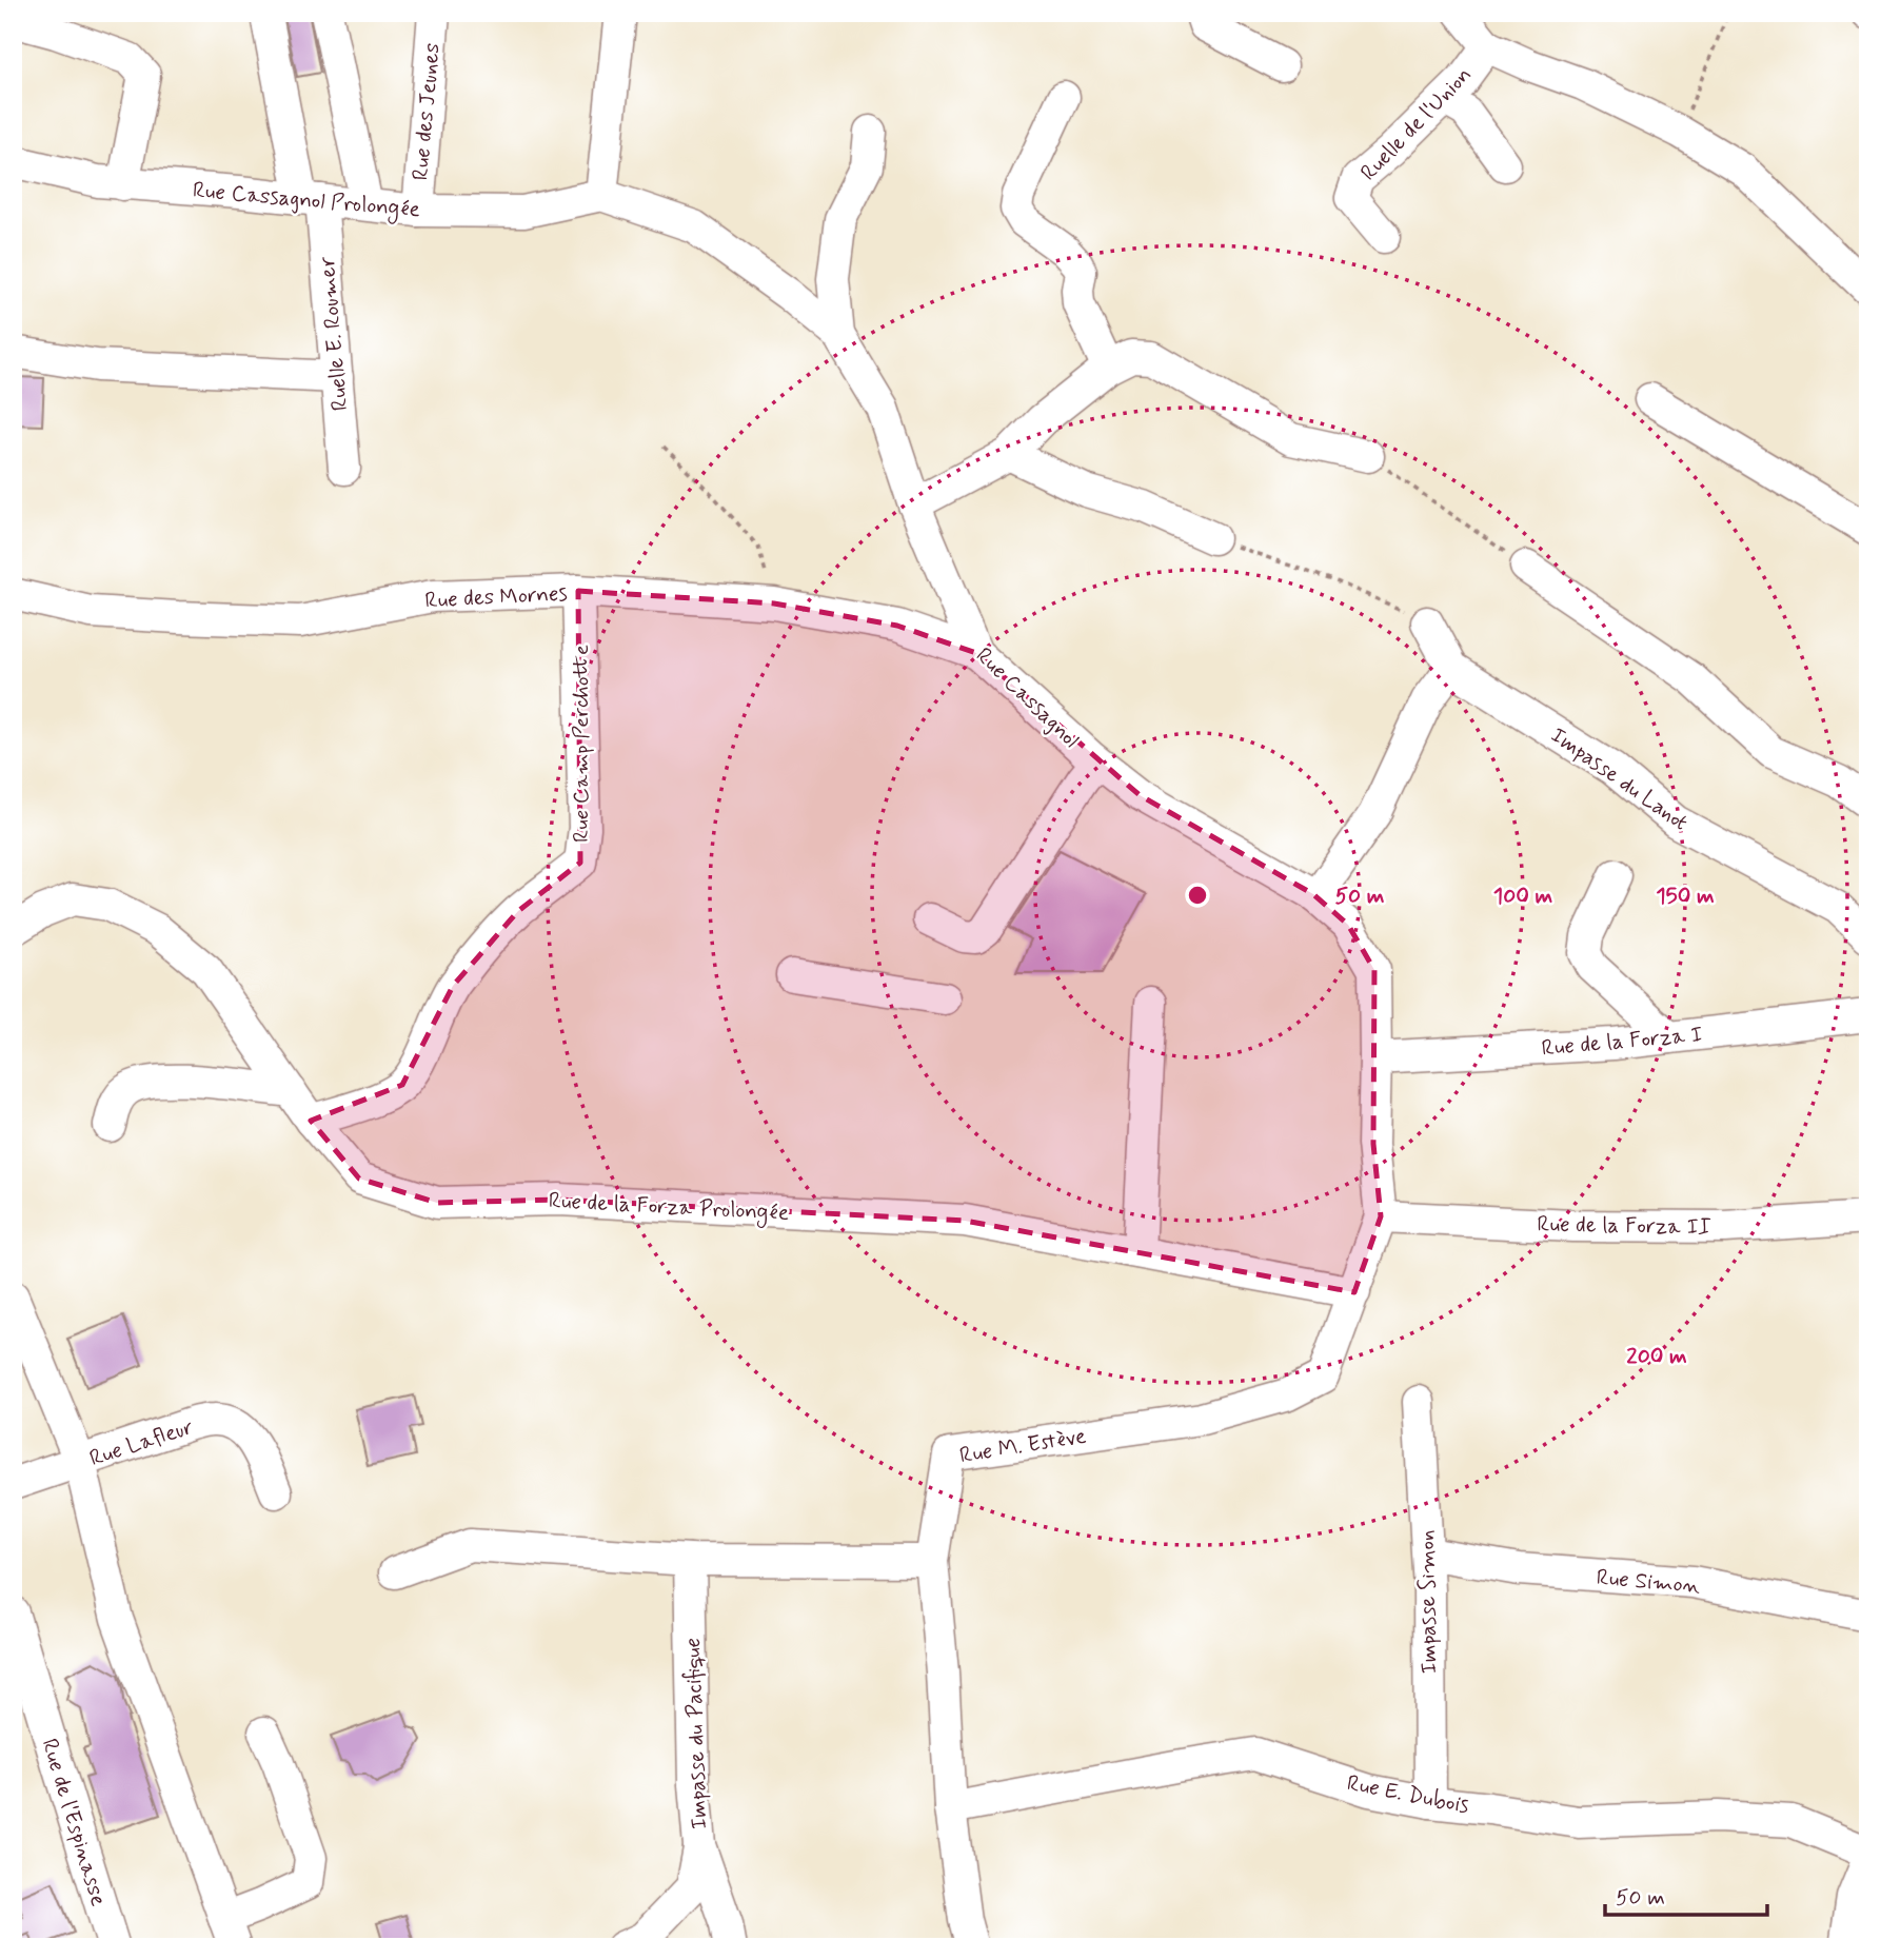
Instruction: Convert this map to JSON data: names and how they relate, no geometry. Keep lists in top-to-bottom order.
{
  "streets": {
    "street": [
      "Rue des Jeunes",
      "Ruelle de l'Union",
      "Rue Cassagnol Prolongée",
      "Ruelle E. Roumer",
      "Rue des Mornes",
      "Rue Cassagnol",
      "Rue Camp Perchotte",
      "Impasse du Lanot",
      "Rue de la Forza I",
      "Rue de la Forza Prolongée",
      "Rue de la Forza II",
      "Rue Lafleur",
      "Rue M. Estève",
      "Rue Simon",
      "Impasse Simon",
      "Impasse du Pacifique",
      "Rue E. Dubois",
      "Rue de l'Espinasse"
    ]
  },
  "crossings": [
    ["Rue des Jeunes", "Rue Cassagnol Prolongée"],
    ["Rue Cassagnol Prolongée", "Ruelle E. Roumer"],
    ["Rue Cassagnol Prolongée", "Rue Cassagnol"],
    ["Rue des Mornes", "Rue Cassagnol"],
    ["Rue des Mornes", "Rue Camp Perchotte"],
    ["Rue Cassagnol", "Rue de la Forza I"],
    ["Rue Cassagnol", "Rue de la Forza II"],
    ["Rue Cassagnol", "Rue M. Estève"],
    ["Rue Camp Perchotte", "Rue de la Forza Prolongée"],
    ["Rue de la Forza Prolongée", "Rue M. Estève"],
    ["Rue de la Forza II", "Rue M. Estève"],
    ["Rue M. Estève", "Rue E. Dubois"],
    ["Rue Simon", "Impasse Simon"],
    ["Impasse Simon", "Rue E. Dubois"]
  ],
  "scale_bar": "50 m",
  "rings": [
    "50 m",
    "100 m",
    "150 m",
    "200 m"
  ]
}
